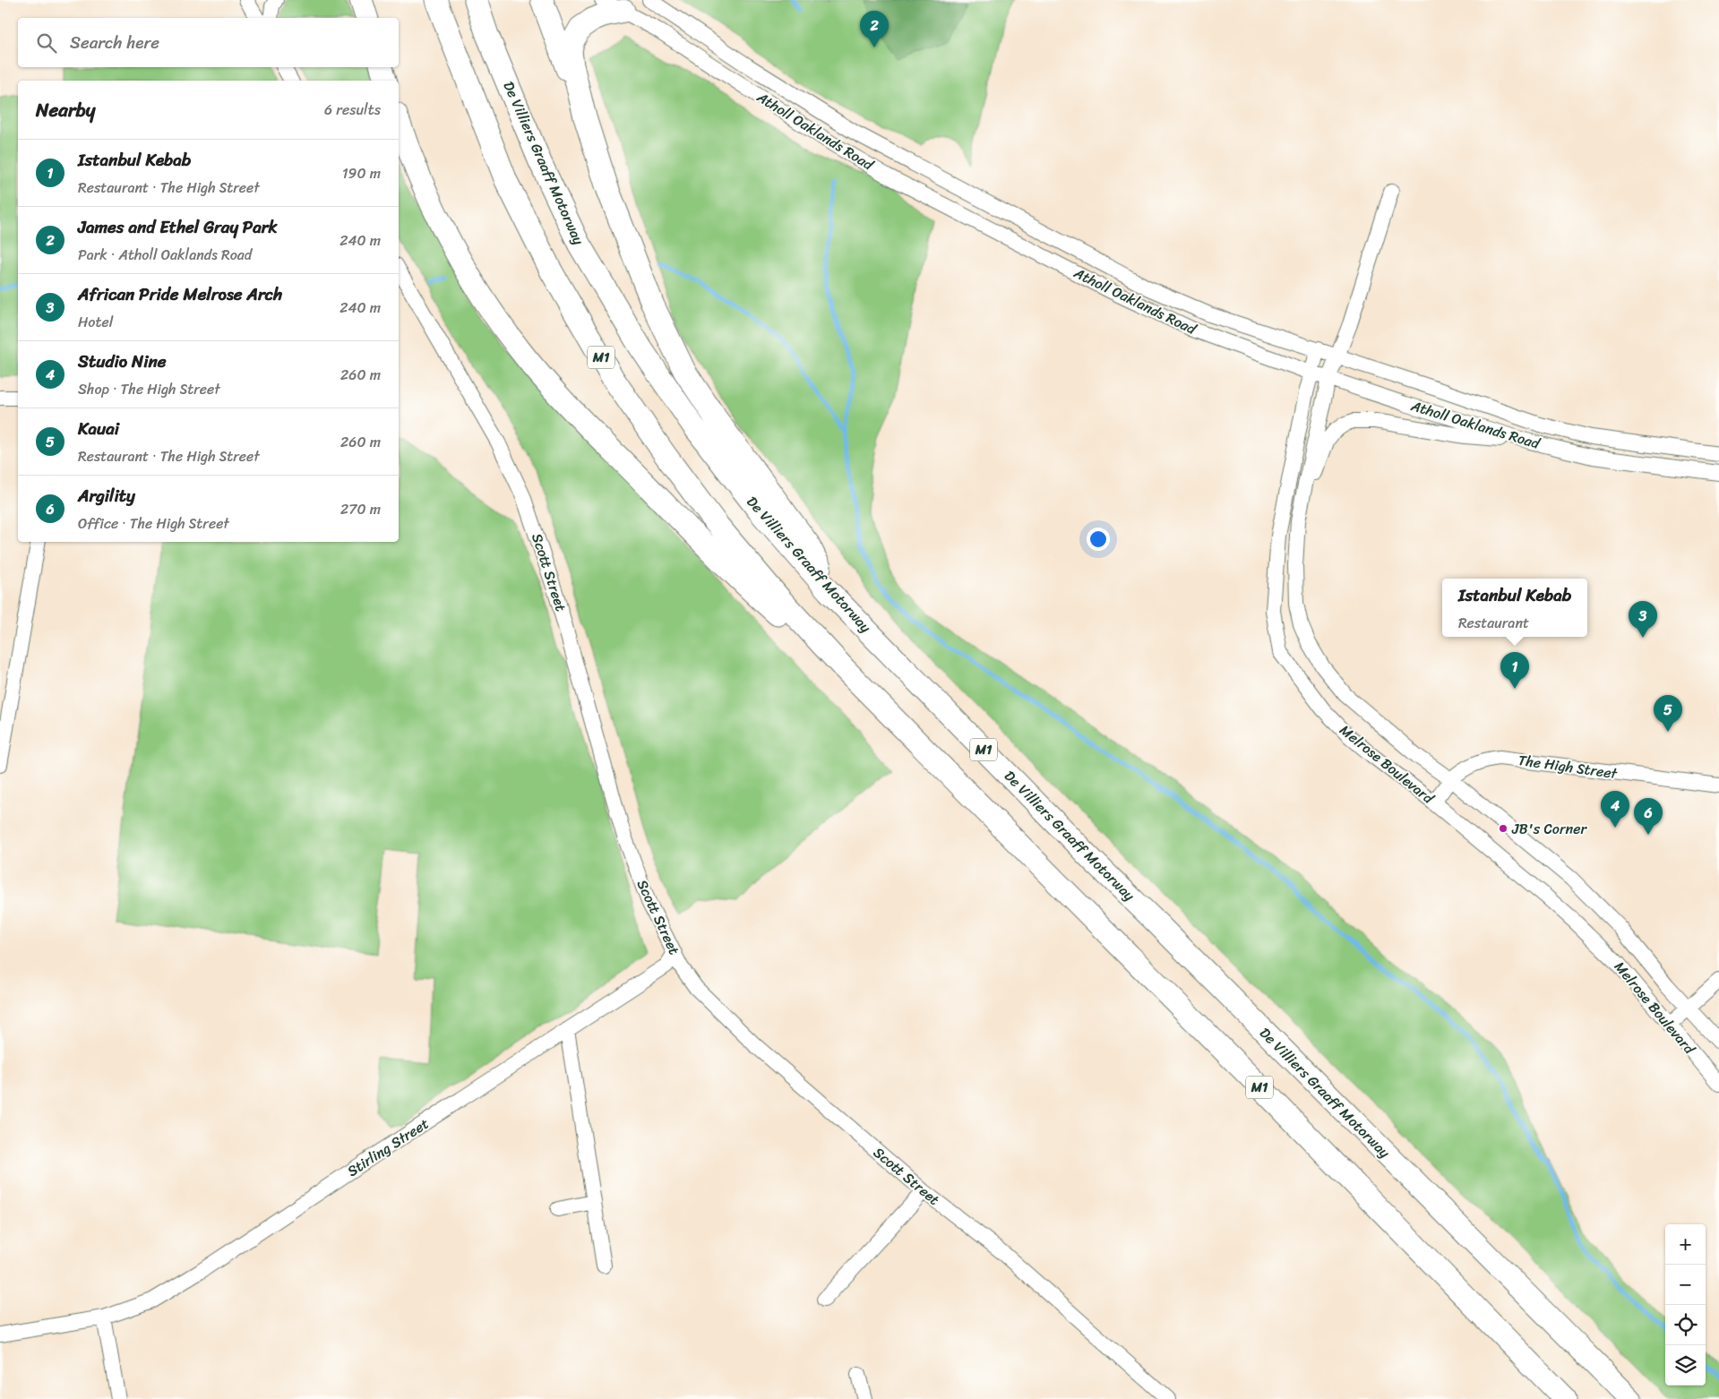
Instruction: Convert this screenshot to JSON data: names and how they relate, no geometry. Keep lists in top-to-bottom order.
{
  "streets": {
    "highway": ["De Villiers Graaff Motorway", "M1"],
    "street": [
      "Atholl Oaklands Road",
      "Scott Street",
      "Melrose Boulevard",
      "The High Street",
      "Stirling Street"
    ]
  },
  "crossings": [
    ["Atholl Oaklands Road", "Melrose Boulevard"],
    ["Scott Street", "Stirling Street"],
    ["Melrose Boulevard", "The High Street"]
  ],
  "places": ["JB's Corner"],
  "page": {
    "pins": [
      "2",
      "3",
      "1",
      "5",
      "4",
      "6"
    ],
    "search": "Search here",
    "heading": ["Nearby", "6 results"],
    "list": [
      {
        "mark": "1",
        "name": "Istanbul Kebab",
        "note": "Restaurant · The High Street",
        "value": "190 m"
      },
      {
        "mark": "2",
        "name": "James and Ethel Gray Park",
        "note": "Park · Atholl Oaklands Road",
        "value": "240 m"
      },
      {
        "mark": "3",
        "name": "African Pride Melrose Arch",
        "note": "Hotel",
        "value": "240 m"
      },
      {
        "mark": "4",
        "name": "Studio Nine",
        "note": "Shop · The High Street",
        "value": "260 m"
      },
      {
        "mark": "5",
        "name": "Kauai",
        "note": "Restaurant · The High Street",
        "value": "260 m"
      },
      {
        "mark": "6",
        "name": "Argility",
        "note": "Office · The High Street",
        "value": "270 m"
      }
    ],
    "popup": ["Istanbul Kebab", "Restaurant"],
    "map_buttons": ["+", "−"]
  }
}
